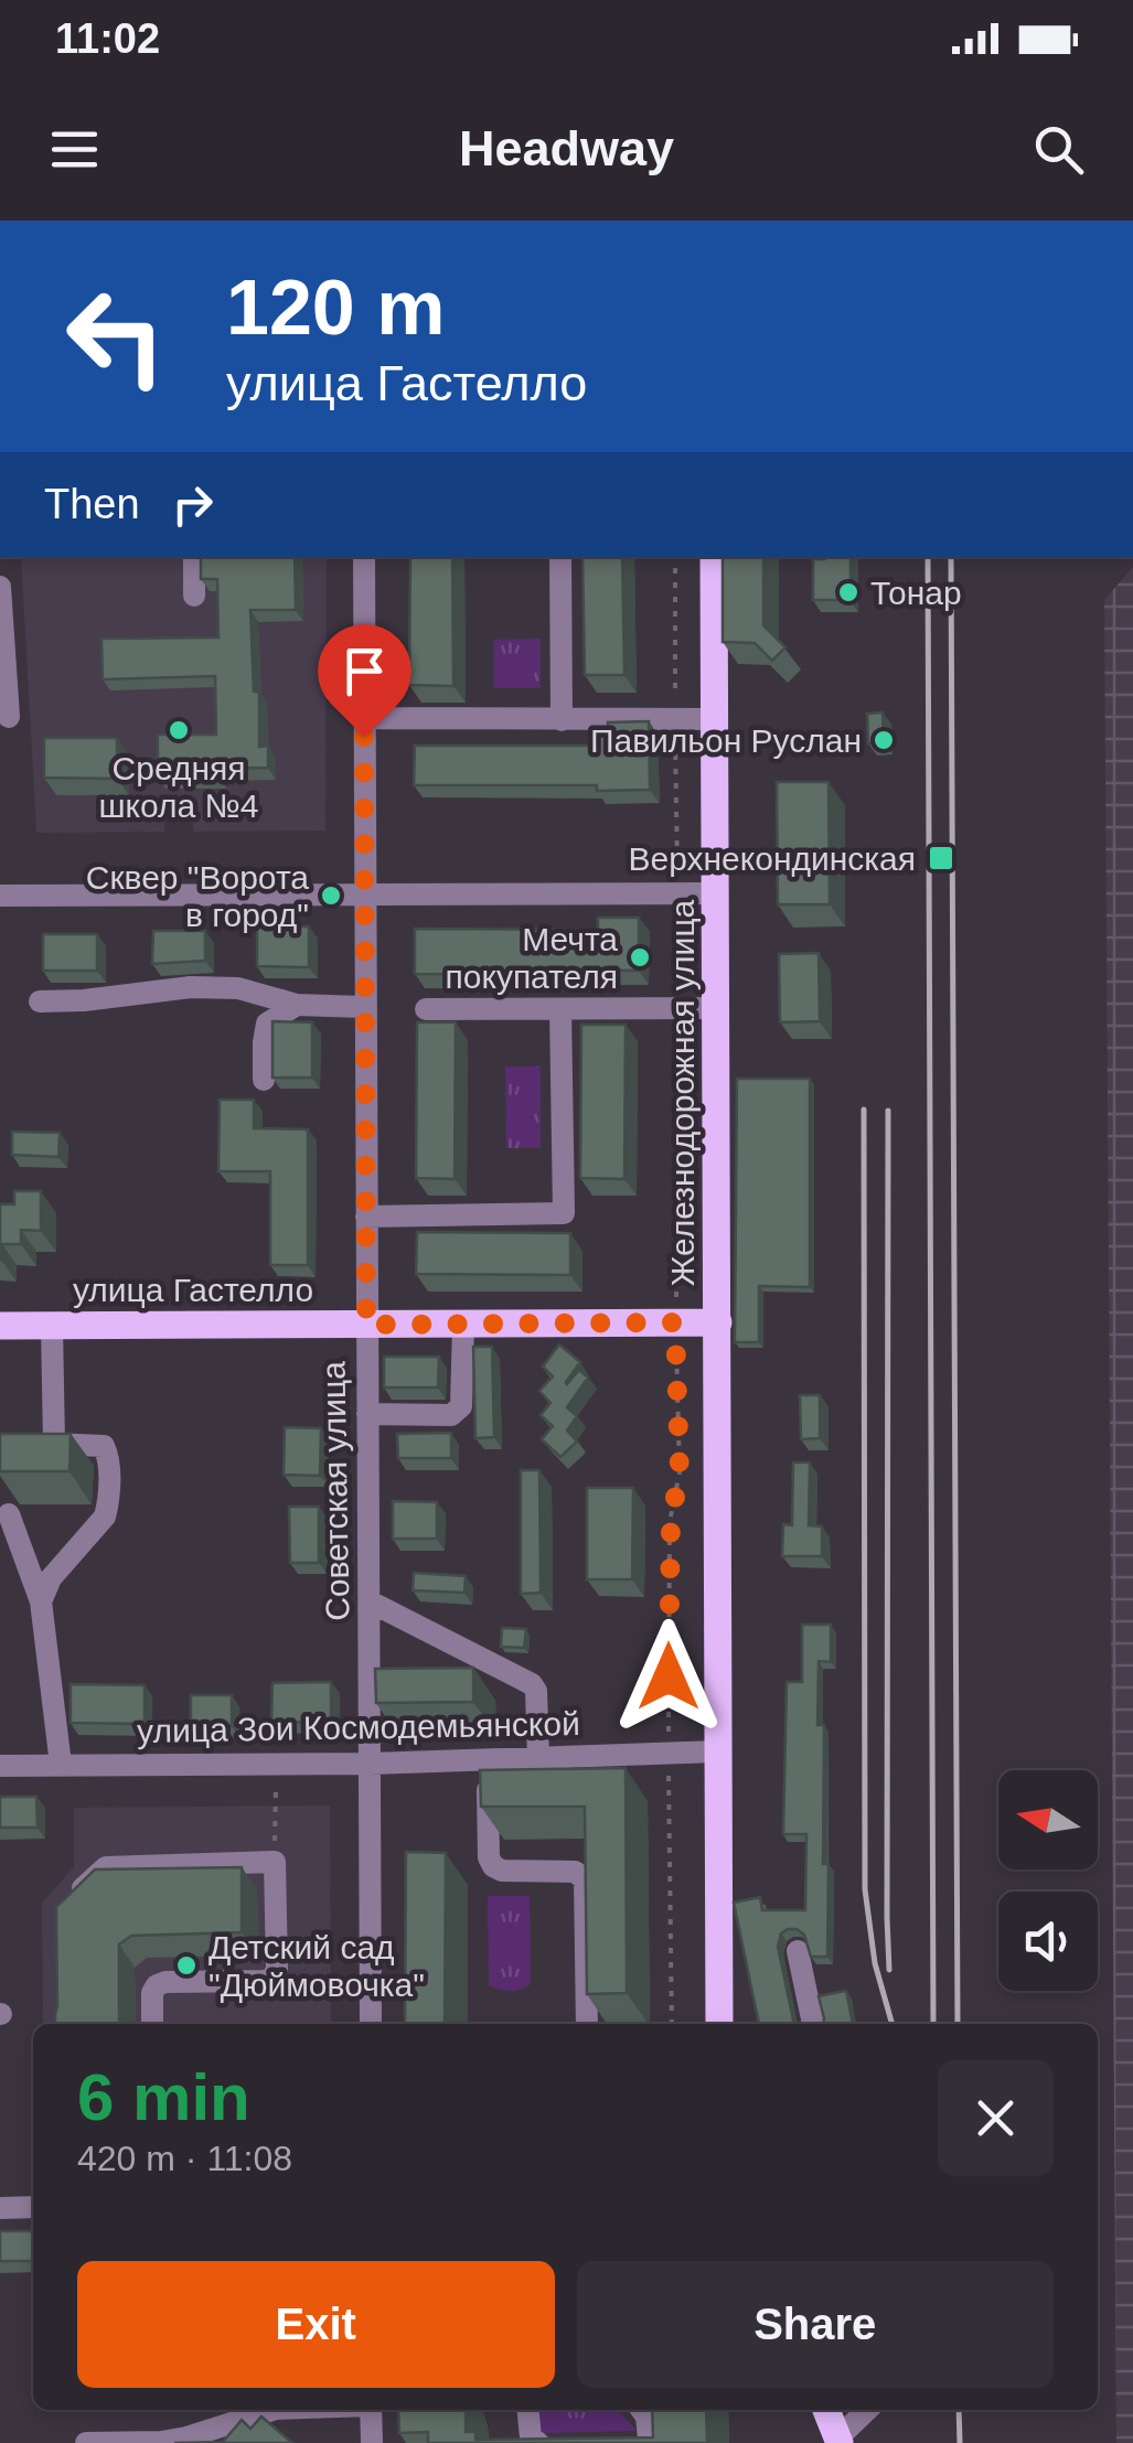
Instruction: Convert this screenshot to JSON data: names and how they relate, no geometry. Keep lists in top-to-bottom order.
{
  "streets": {
    "main road": ["Железнодорожная улица", "улица Гастелло"],
    "street": ["Советская улица", "улица Зои Космодемьянской"]
  },
  "crossings": [
    ["Железнодорожная улица", "улица Гастелло"],
    ["Железнодорожная улица", "улица Зои Космодемьянской"],
    ["улица Гастелло", "Советская улица"],
    ["Советская улица", "улица Зои Космодемьянской"]
  ],
  "places": {
    "other": [
      "Тонар",
      "Средняя школа №4",
      "Павильон Руслан",
      "Сквер \"Ворота в город\"",
      "Мечта покупателя",
      "Детский сад \"Дюймовочка\""
    ],
    "transit": ["Верхнекондинская"]
  },
  "north": "left",
  "page": {
    "status": "11:02",
    "header": "Headway",
    "turn": ["120 m", "улица Гастелло"],
    "then": "Then",
    "heading": ["6 min", "420 m · 11:08"],
    "buttons": ["Exit", "Share"]
  }
}
